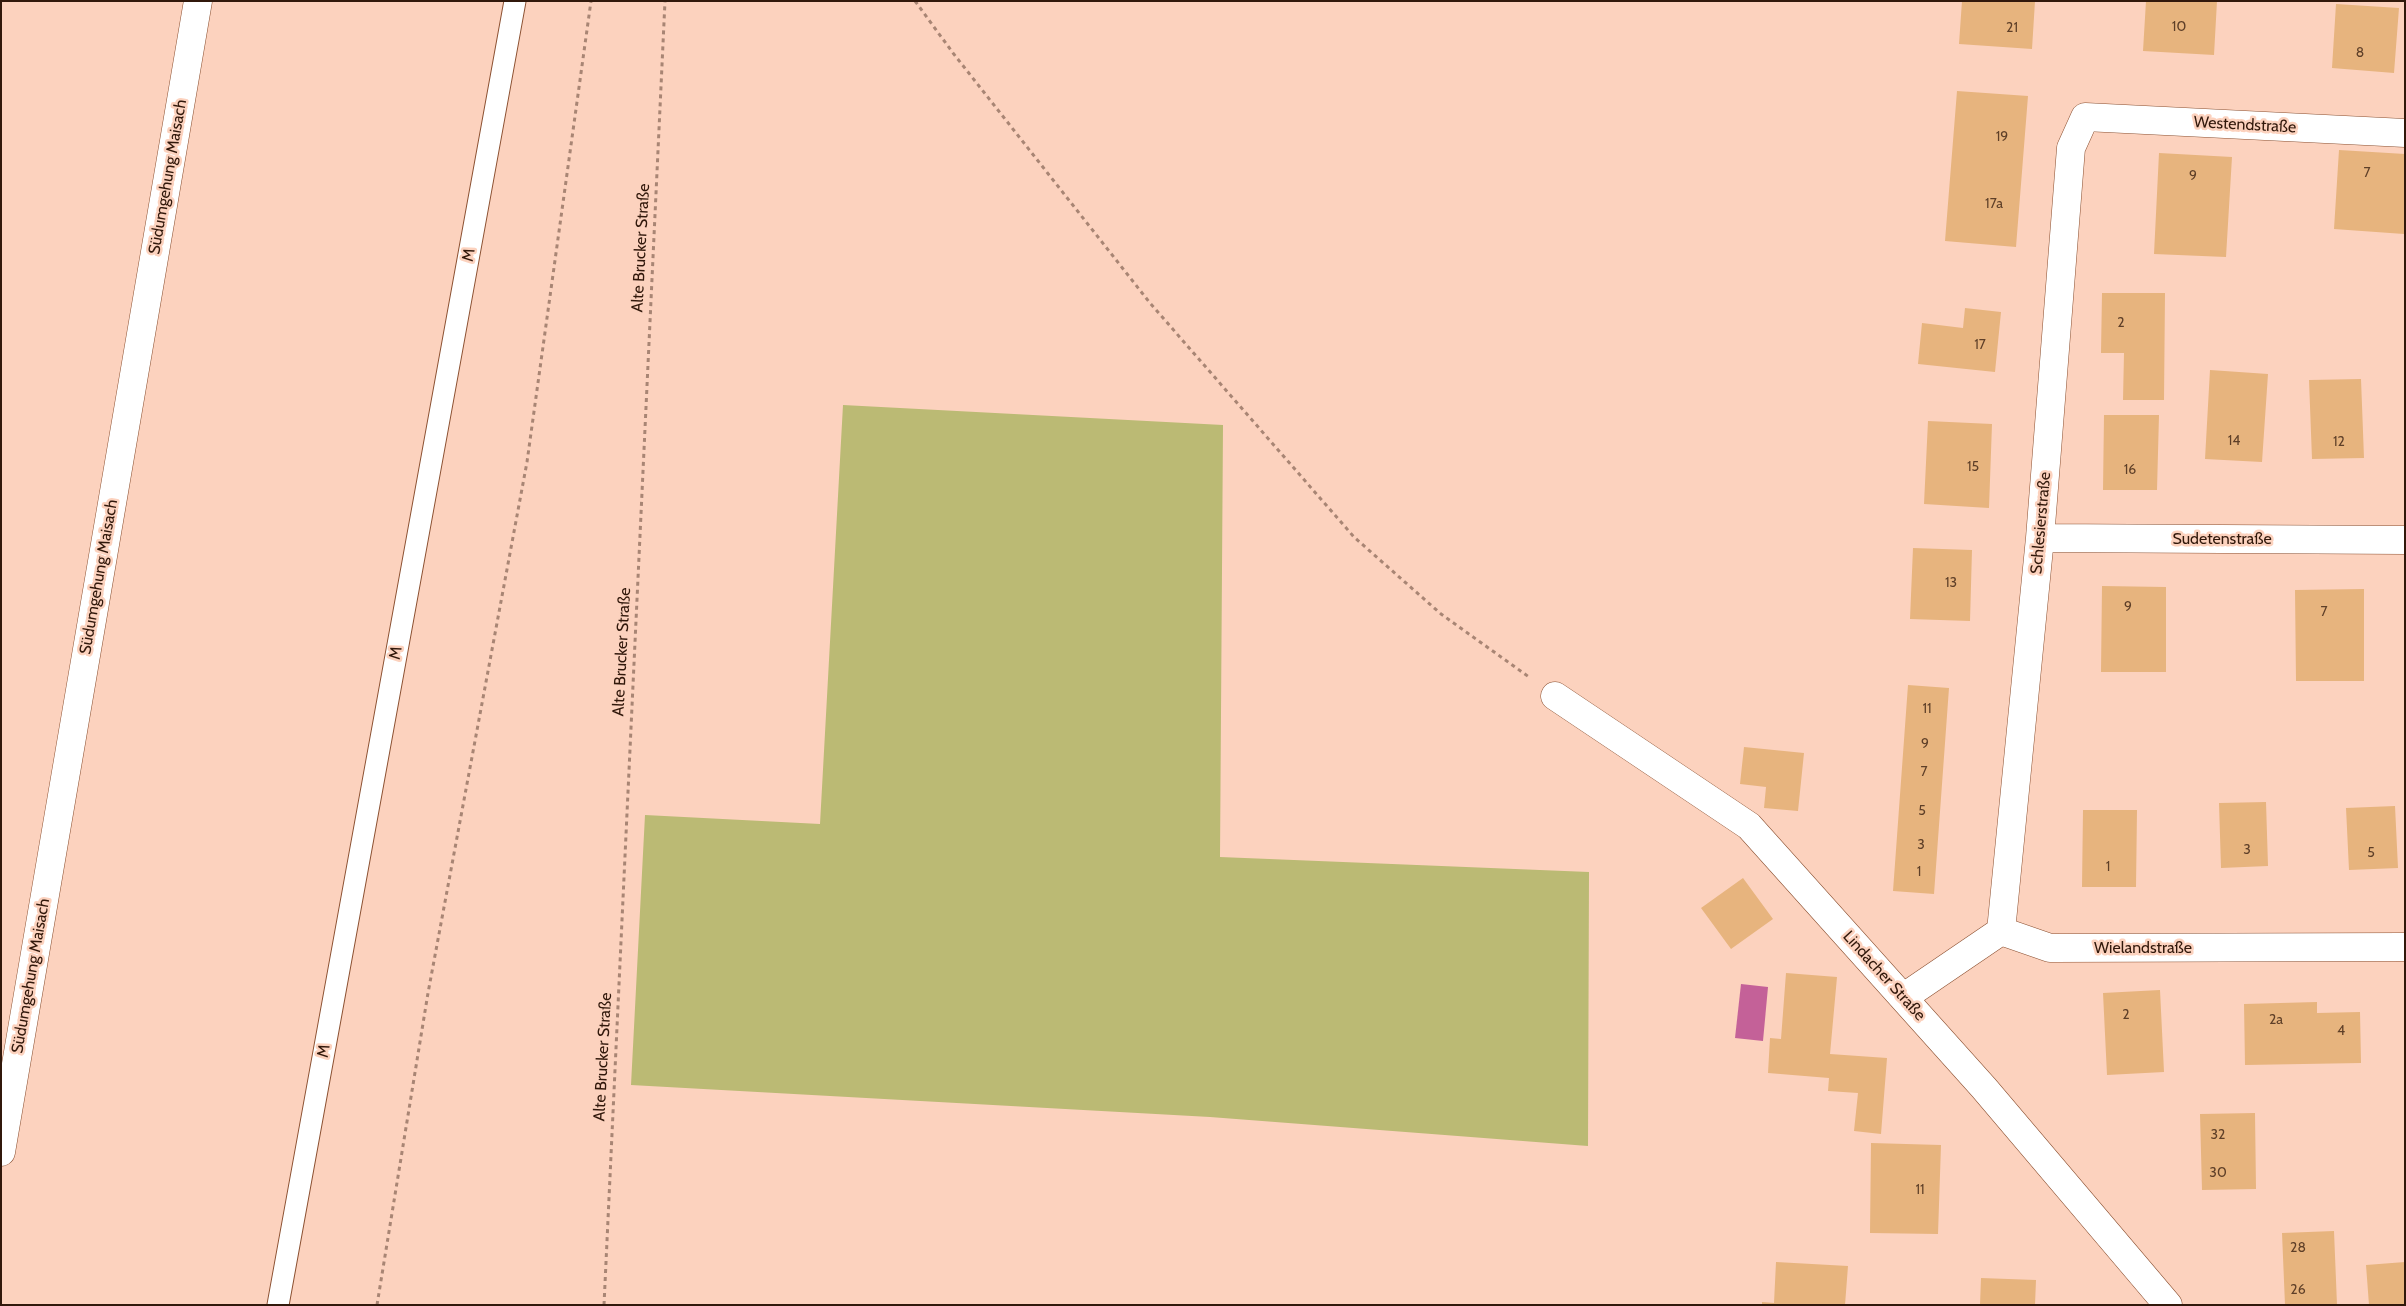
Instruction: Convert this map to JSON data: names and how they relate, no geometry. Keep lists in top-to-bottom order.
{
  "streets": {
    "street": [
      "Westendstraße",
      "Südumgehung Maisach",
      "Schlesierstraße",
      "Sudetenstraße",
      "Wielandstraße",
      "Lindacher Straße"
    ],
    "lane": ["M"],
    "path": ["Alte Brucker Straße"]
  },
  "crossings": [
    ["Westendstraße", "Schlesierstraße"],
    ["Schlesierstraße", "Sudetenstraße"],
    ["Schlesierstraße", "Wielandstraße"]
  ],
  "house_numbers": [
    "10",
    "21",
    "8",
    "19",
    "7",
    "9",
    "17a",
    "2",
    "17",
    "14",
    "12",
    "15",
    "16",
    "13",
    "9",
    "7",
    "11",
    "9",
    "7",
    "5",
    "3",
    "3",
    "5",
    "1",
    "1",
    "2",
    "2a",
    "4",
    "32",
    "30",
    "11",
    "28",
    "26"
  ]
}
